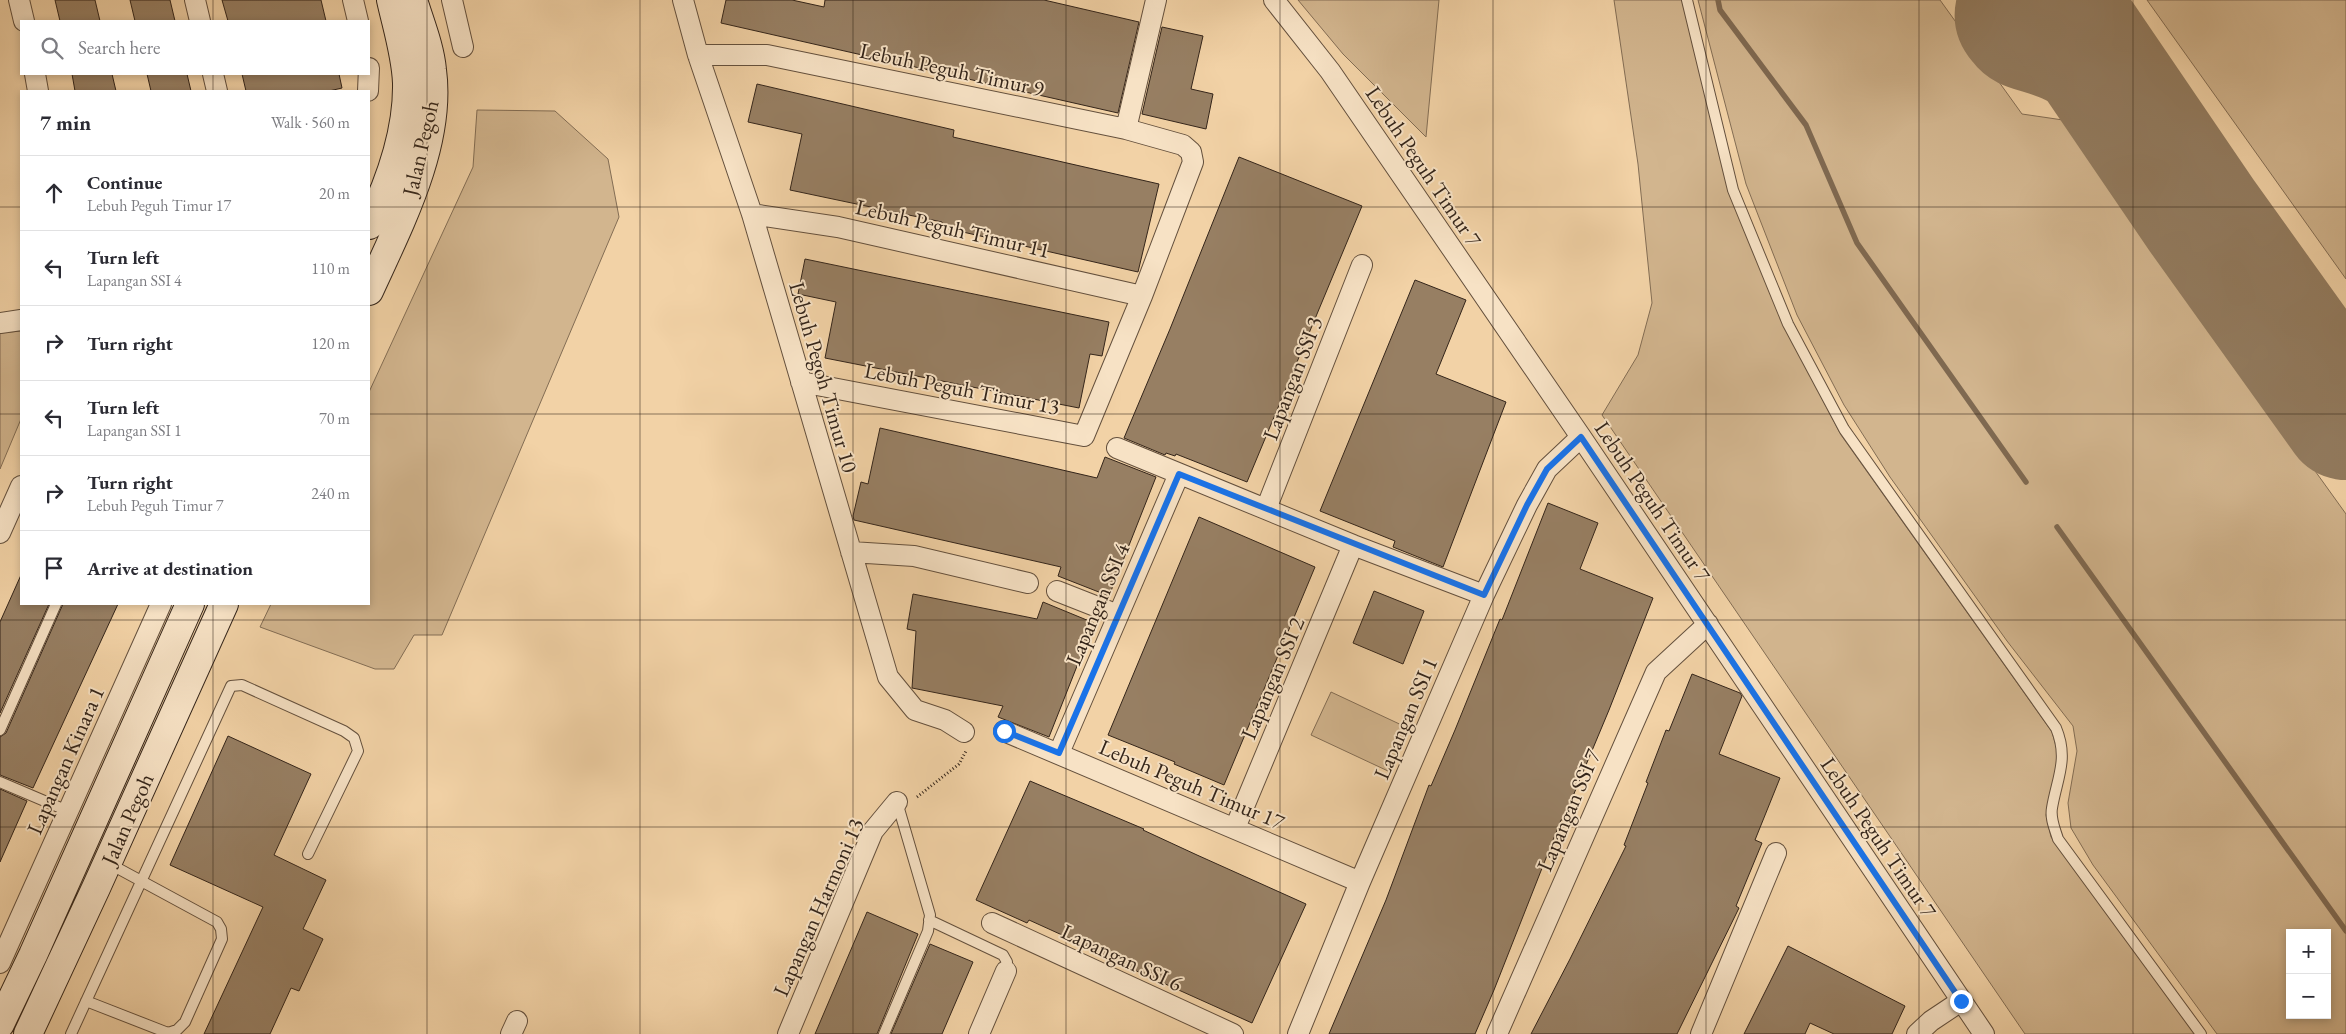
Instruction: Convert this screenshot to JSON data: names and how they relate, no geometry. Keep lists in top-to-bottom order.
{
  "streets": {
    "street": [
      "Lebuh Peguh Timur 9",
      "Jalan Pegoh",
      "Lebuh Peguh Timur 7",
      "Lebuh Peguh Timur 11",
      "Lebuh Pegoh Timur 10",
      "Lapangan SSI 3",
      "Lebuh Peguh Timur 13",
      "Lapangan SSI 4",
      "Lapangan SSI 2",
      "Lapangan SSI 1",
      "Lapangan Kinara 1",
      "Lebuh Peguh Timur 17",
      "Lapangan SSI 7",
      "Lapangan Harmoni 13",
      "Lapangan SSI 6"
    ]
  },
  "crossings": [
    ["Lebuh Peguh Timur 9", "Lebuh Peguh Timur 11"],
    ["Lebuh Peguh Timur 9", "Lebuh Pegoh Timur 10"],
    ["Lebuh Peguh Timur 9", "Lebuh Peguh Timur 13"],
    ["Lebuh Peguh Timur 7", "Lapangan SSI 1"],
    ["Lebuh Peguh Timur 7", "Lapangan SSI 7"],
    ["Lebuh Peguh Timur 11", "Lebuh Pegoh Timur 10"],
    ["Lebuh Peguh Timur 11", "Lebuh Peguh Timur 13"],
    ["Lebuh Pegoh Timur 10", "Lebuh Peguh Timur 13"],
    ["Lapangan SSI 4", "Lebuh Peguh Timur 17"],
    ["Lapangan SSI 2", "Lebuh Peguh Timur 17"],
    ["Lapangan SSI 1", "Lebuh Peguh Timur 17"]
  ],
  "page": {
    "search": "Search here",
    "heading": ["7 min", "Walk · 560 m"],
    "list": [
      ["Continue", "Lebuh Peguh Timur 17", "20 m"],
      ["Turn left", "Lapangan SSI 4", "110 m"],
      ["Turn right", "120 m"],
      ["Turn left", "Lapangan SSI 1", "70 m"],
      ["Turn right", "Lebuh Peguh Timur 7", "240 m"],
      "Arrive at destination"
    ],
    "map_buttons": ["+", "−"]
  }
}
